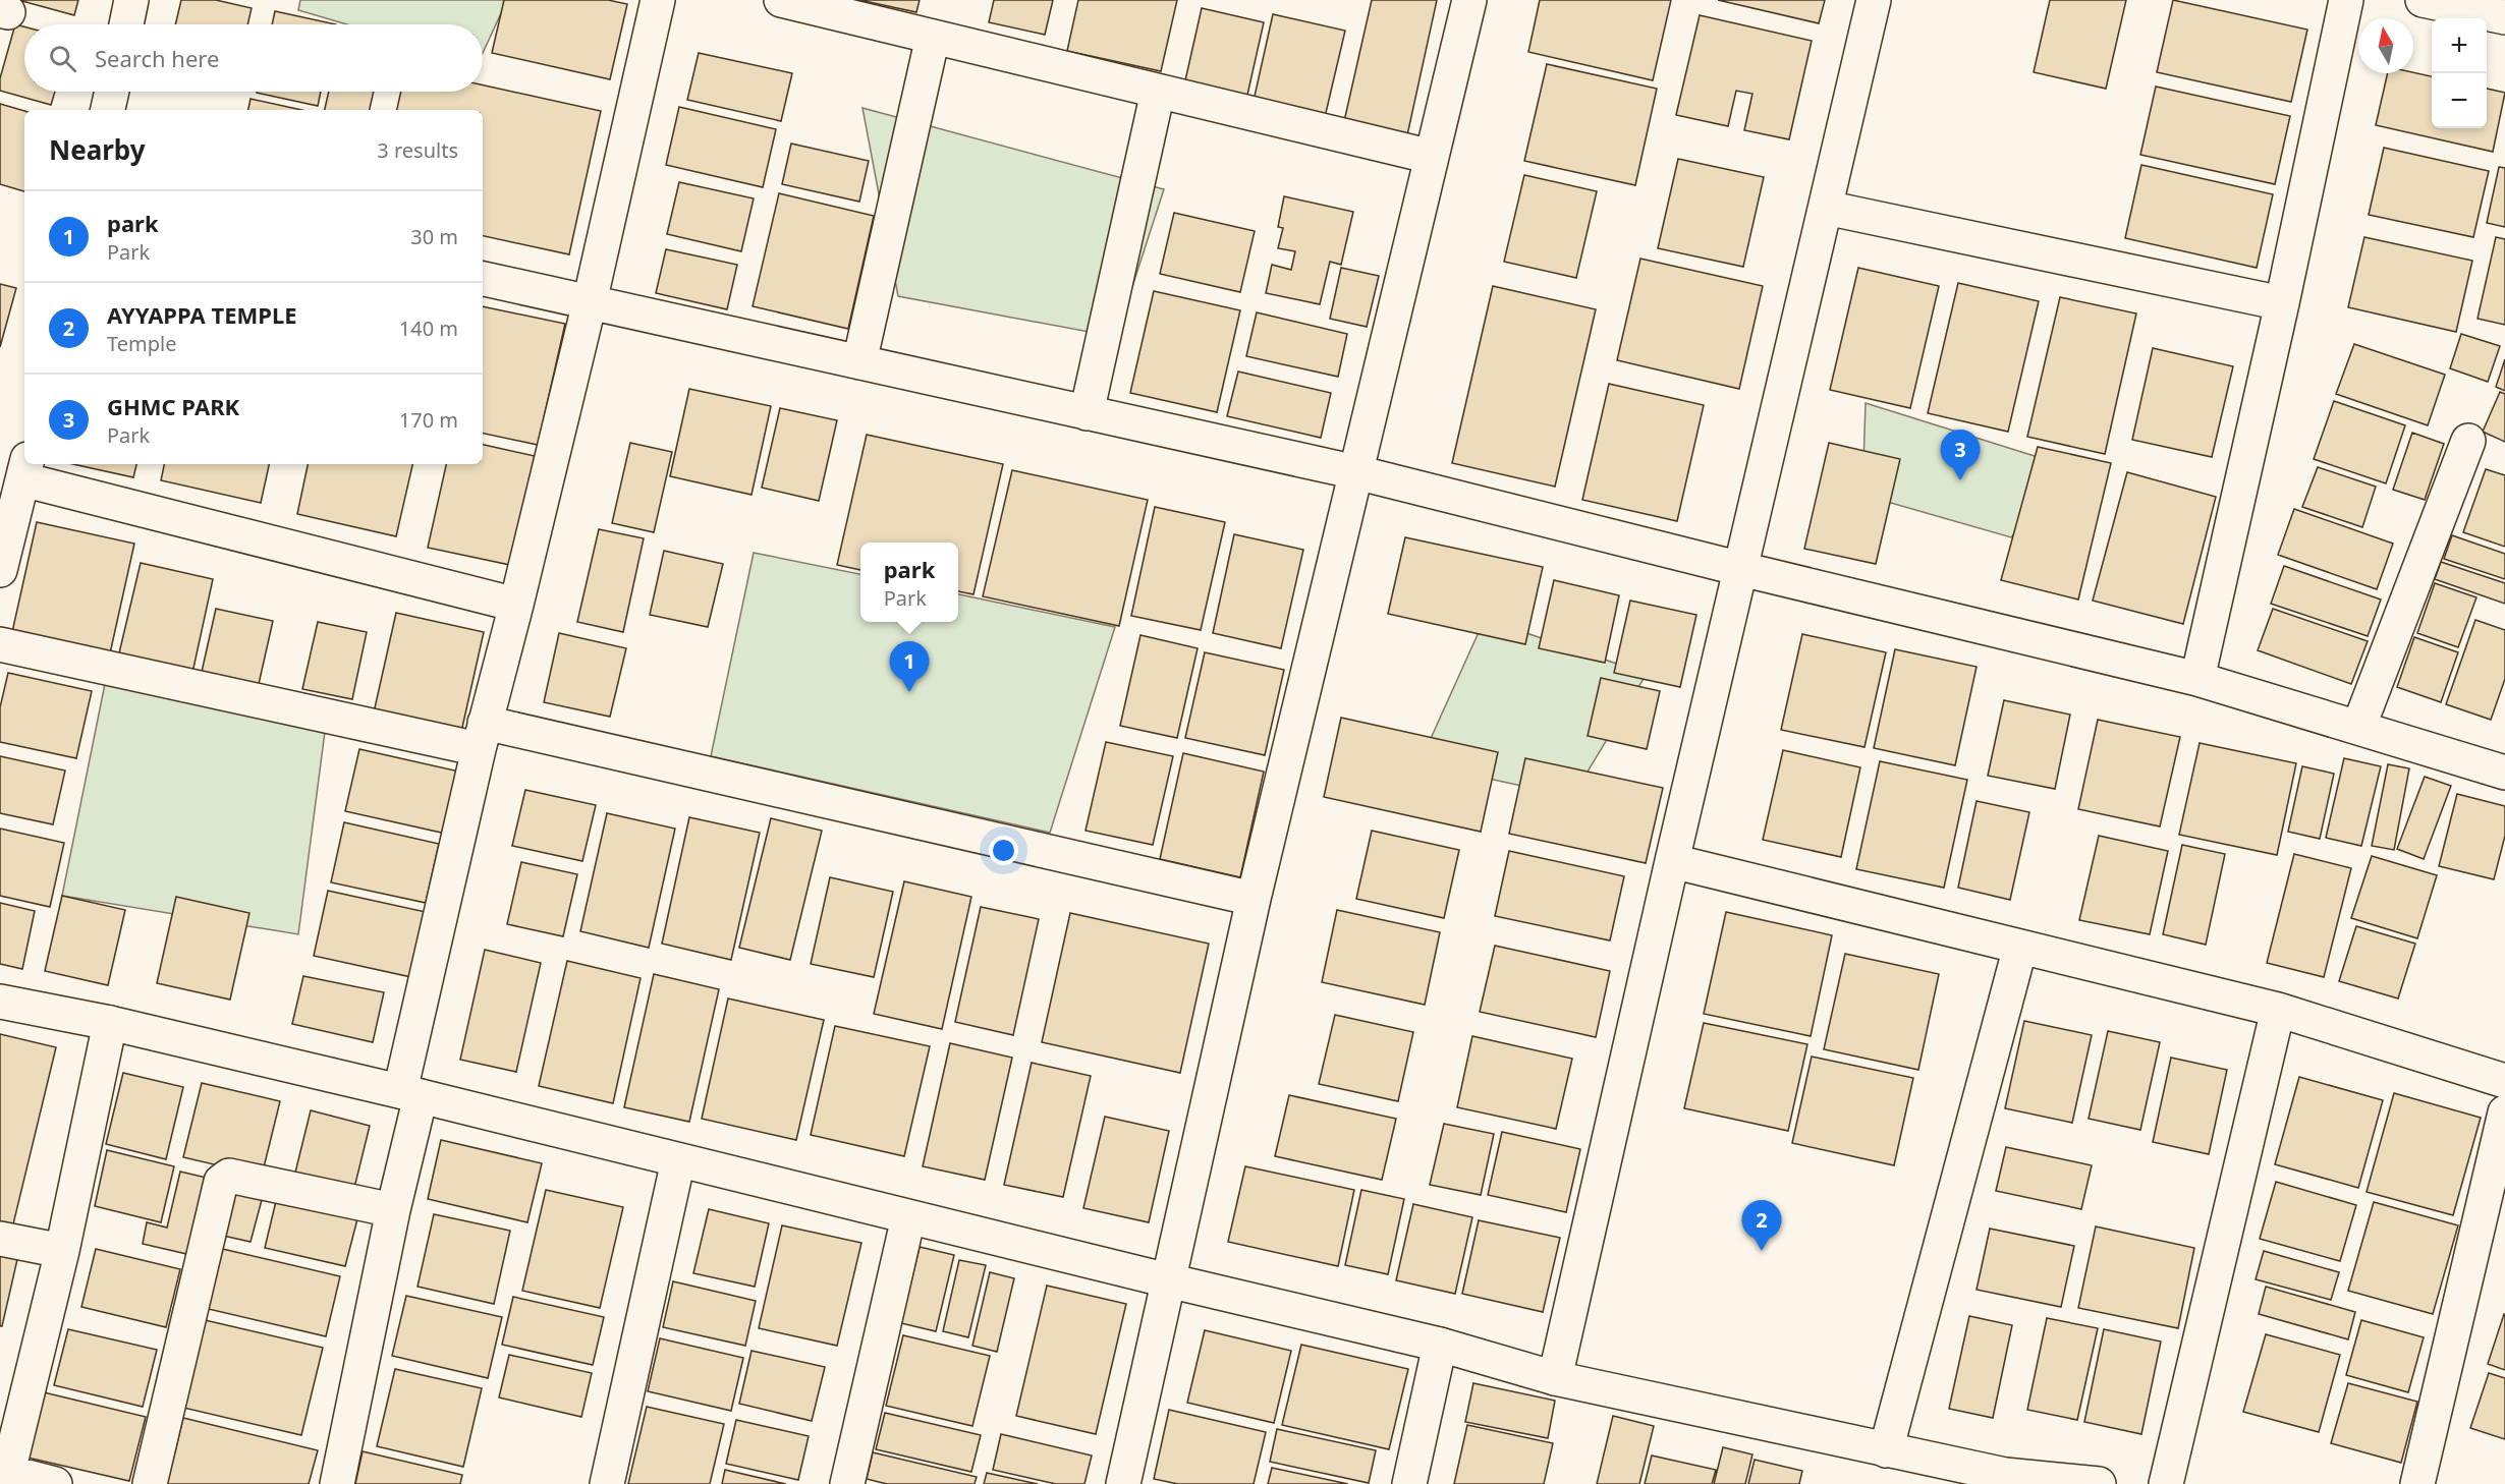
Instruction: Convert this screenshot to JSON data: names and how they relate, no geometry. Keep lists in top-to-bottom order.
{
  "north": "top",
  "page": {
    "map_buttons": ["+", "−"],
    "search": "Search here",
    "heading": ["Nearby", "3 results"],
    "list": [
      {
        "mark": "1",
        "name": "park",
        "note": "Park",
        "value": "30 m"
      },
      {
        "mark": "2",
        "name": "AYYAPPA TEMPLE",
        "note": "Temple",
        "value": "140 m"
      },
      {
        "mark": "3",
        "name": "GHMC PARK",
        "note": "Park",
        "value": "170 m"
      }
    ],
    "pins": ["3", "1", "2"],
    "popup": ["park", "Park"]
  }
}
